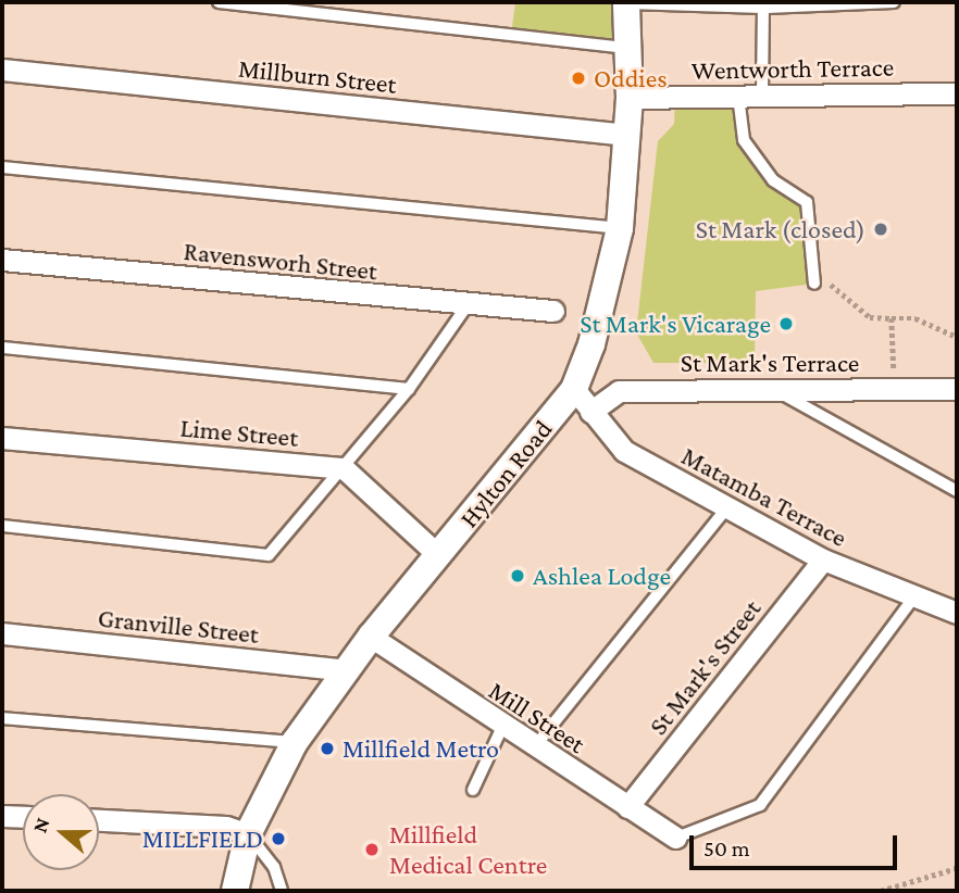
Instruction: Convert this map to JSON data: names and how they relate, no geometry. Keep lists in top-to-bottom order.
{
  "streets": {
    "street": [
      "Wentworth Terrace",
      "Millburn Street",
      "Ravensworh Street",
      "St Mark's Terrace",
      "Lime Street",
      "Hylton Road",
      "Matamba Terrace",
      "Granville Street",
      "St Mark's Street",
      "Mill Street"
    ]
  },
  "crossings": [
    ["Wentworth Terrace", "Hylton Road"],
    ["Millburn Street", "Hylton Road"],
    ["St Mark's Terrace", "Matamba Terrace"],
    ["Hylton Road", "Matamba Terrace"],
    ["Hylton Road", "Granville Street"],
    ["Hylton Road", "Mill Street"],
    ["Matamba Terrace", "St Mark's Street"],
    ["St Mark's Street", "Mill Street"]
  ],
  "places": [
    "Oddies",
    "St Mark (closed)",
    "St Mark's Vicarage",
    "Ashlea Lodge",
    "Millfield Metro",
    "MILLFIELD",
    "Millfield Medical Centre"
  ],
  "scale_bar": "50 m",
  "north": "left"
}
